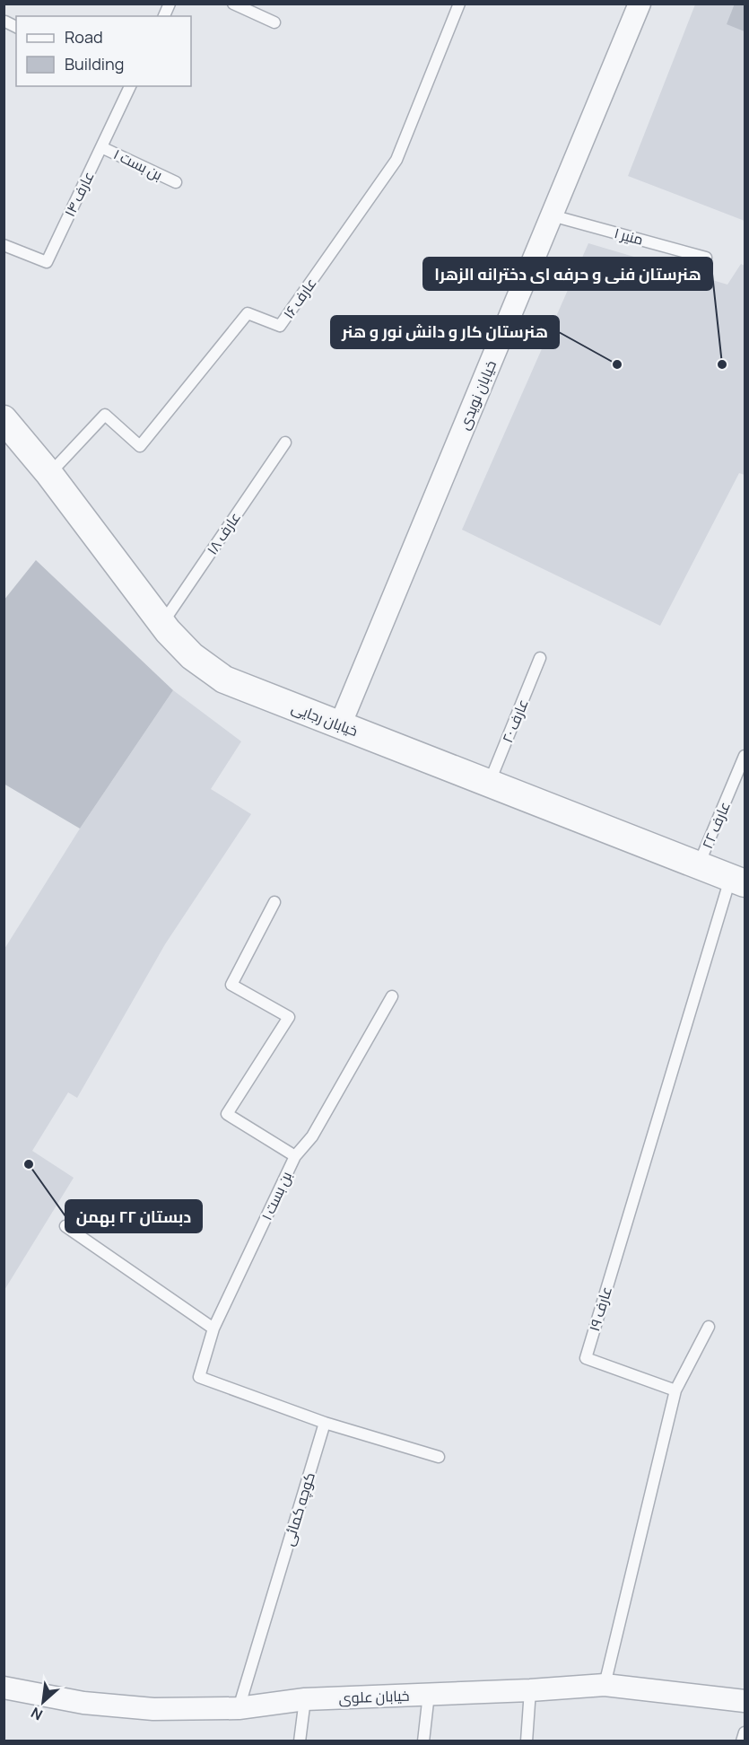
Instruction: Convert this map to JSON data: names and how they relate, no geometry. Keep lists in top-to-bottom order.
{
  "streets": {
    "street": ["خیابان نویدی", "خیابان رجایی", "خیابان علوی"],
    "lane": [
      "بن بست ۱",
      "عارف ۱۴",
      "منیر ۱",
      "عارف ۱۶",
      "عارف ۱۸",
      "عارف ۲۰",
      "عارف ۲۲",
      "عارف ۱۹",
      "کوچه کمائی"
    ]
  },
  "crossings": [
    ["بن بست ۱", "عارف ۱۴"],
    ["بن بست ۱", "کوچه کمائی"],
    ["منیر ۱", "خیابان نویدی"],
    ["عارف ۱۶", "خیابان رجایی"],
    ["خیابان نویدی", "خیابان رجایی"],
    ["عارف ۱۸", "خیابان رجایی"],
    ["خیابان رجایی", "عارف ۲۰"],
    ["خیابان رجایی", "عارف ۲۲"],
    ["خیابان رجایی", "عارف ۱۹"],
    ["کوچه کمائی", "خیابان علوی"]
  ],
  "places": ["هنرستان کار و دانش نور و هنر", "هنرستان فنی و حرفه ای دخترانه الزهرا", "دبستان ۲۲ بهمن"],
  "legend": ["Road", "Building"],
  "north": "bottom left"
}
